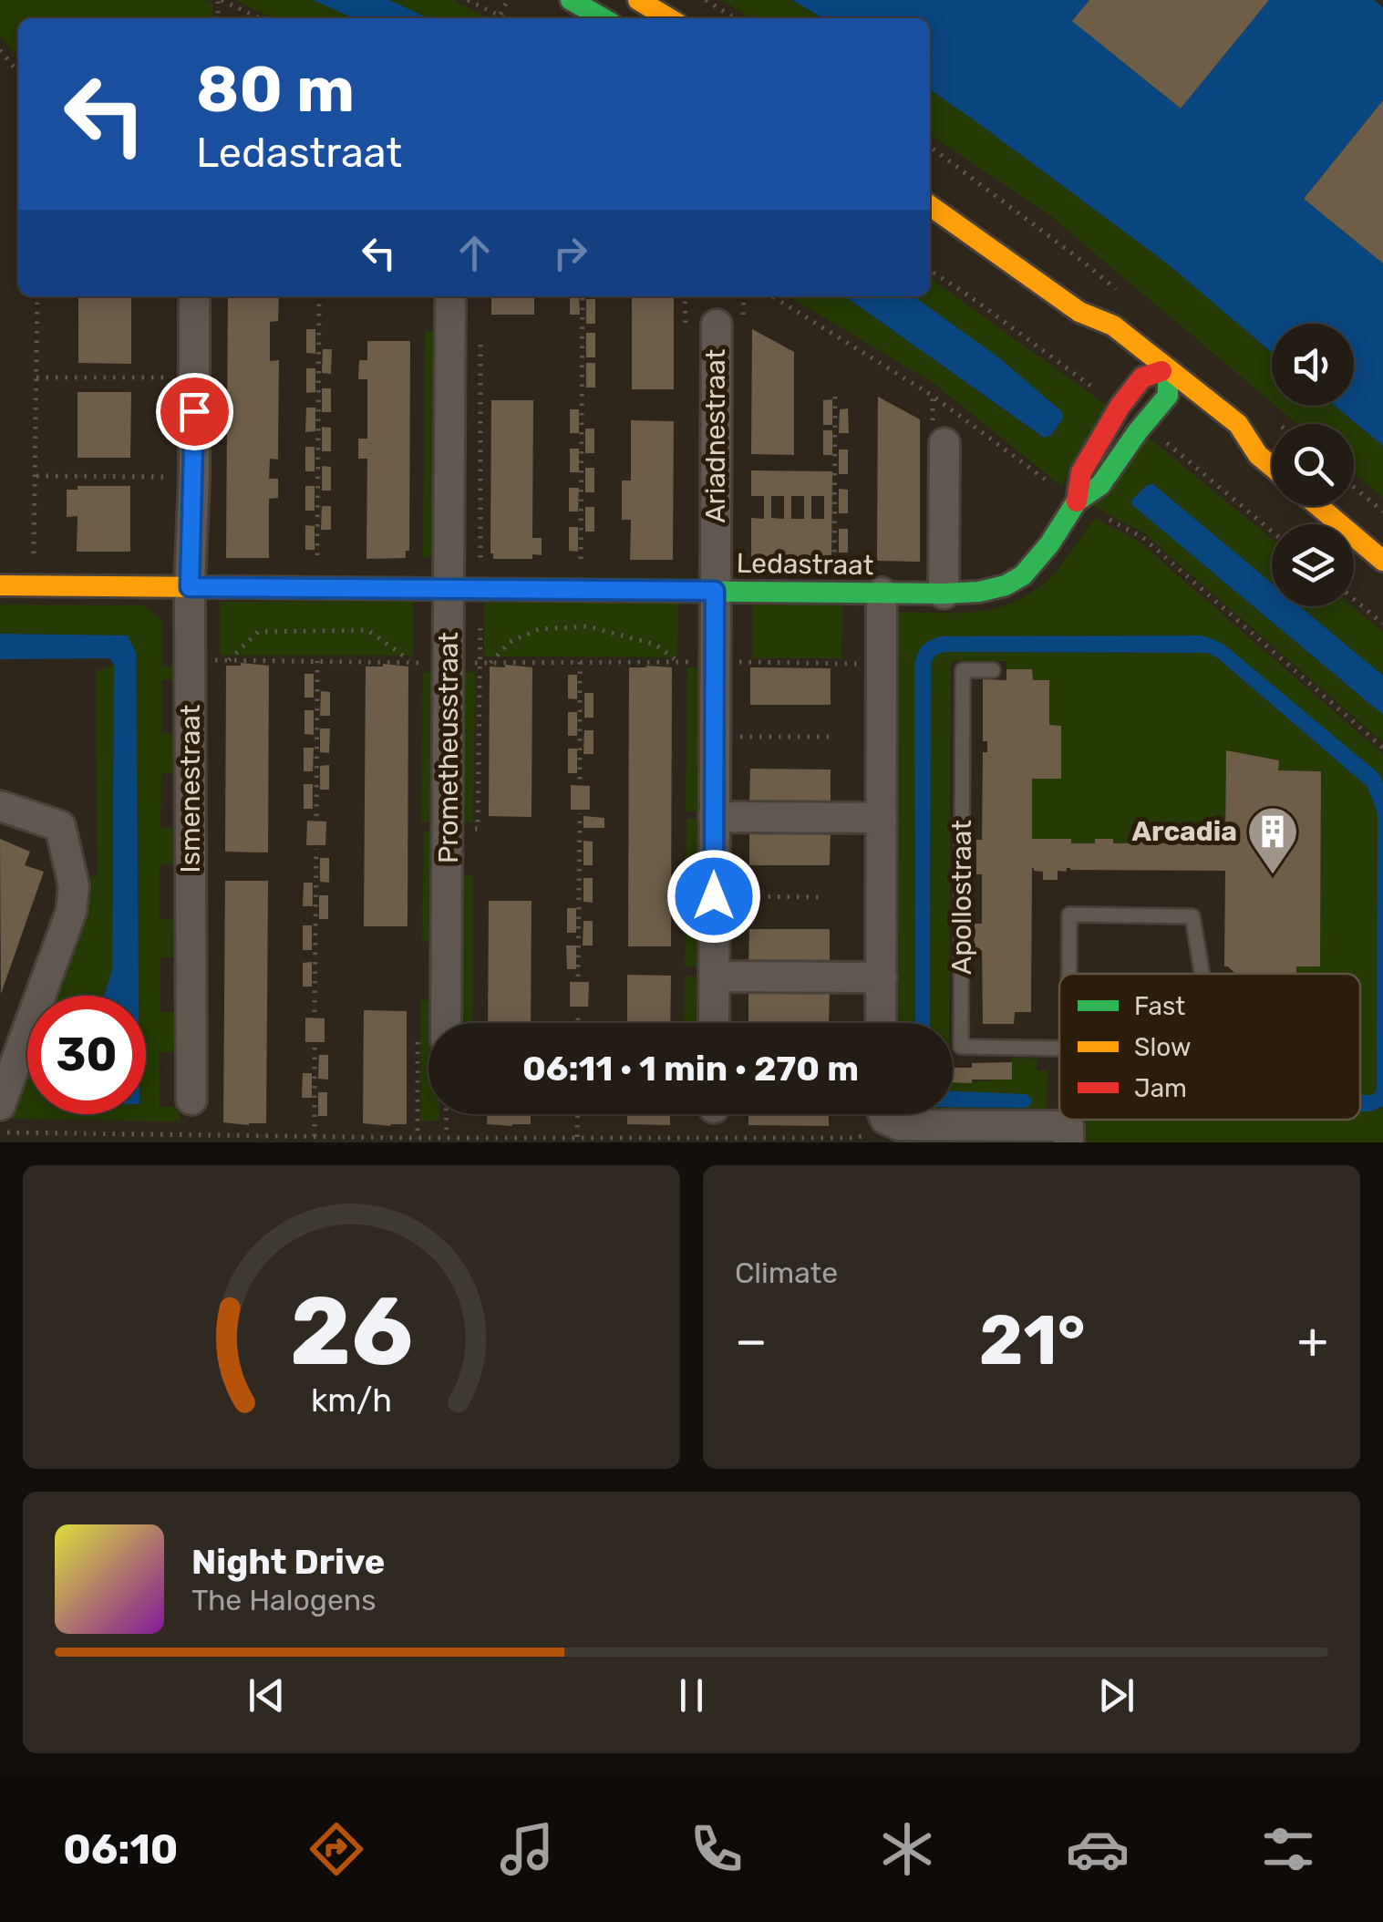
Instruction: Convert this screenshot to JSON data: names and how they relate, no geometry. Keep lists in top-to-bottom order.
{
  "streets": {
    "street": [
      "Ariadnestraat",
      "Ledastraat",
      "Prometheusstraat",
      "Ismenestraat"
    ],
    "lane": ["Apollostraat"]
  },
  "crossings": [
    ["Ariadnestraat", "Ledastraat"],
    ["Ledastraat", "Prometheusstraat"],
    ["Ledastraat", "Ismenestraat"]
  ],
  "places": {
    "building": ["Arcadia"]
  },
  "legend": ["Fast", "Slow", "Jam"],
  "page": {
    "turn": ["80 m", "Ledastraat"],
    "limit": "30",
    "trip": "06:11 · 1 min · 270 m",
    "tile": "Climate",
    "heat": ["−", "21°", "+"],
    "song": ["Night Drive", "The Halogens"],
    "tabs": "06:10",
    "gauge": ["26", "km/h"]
  }
}
